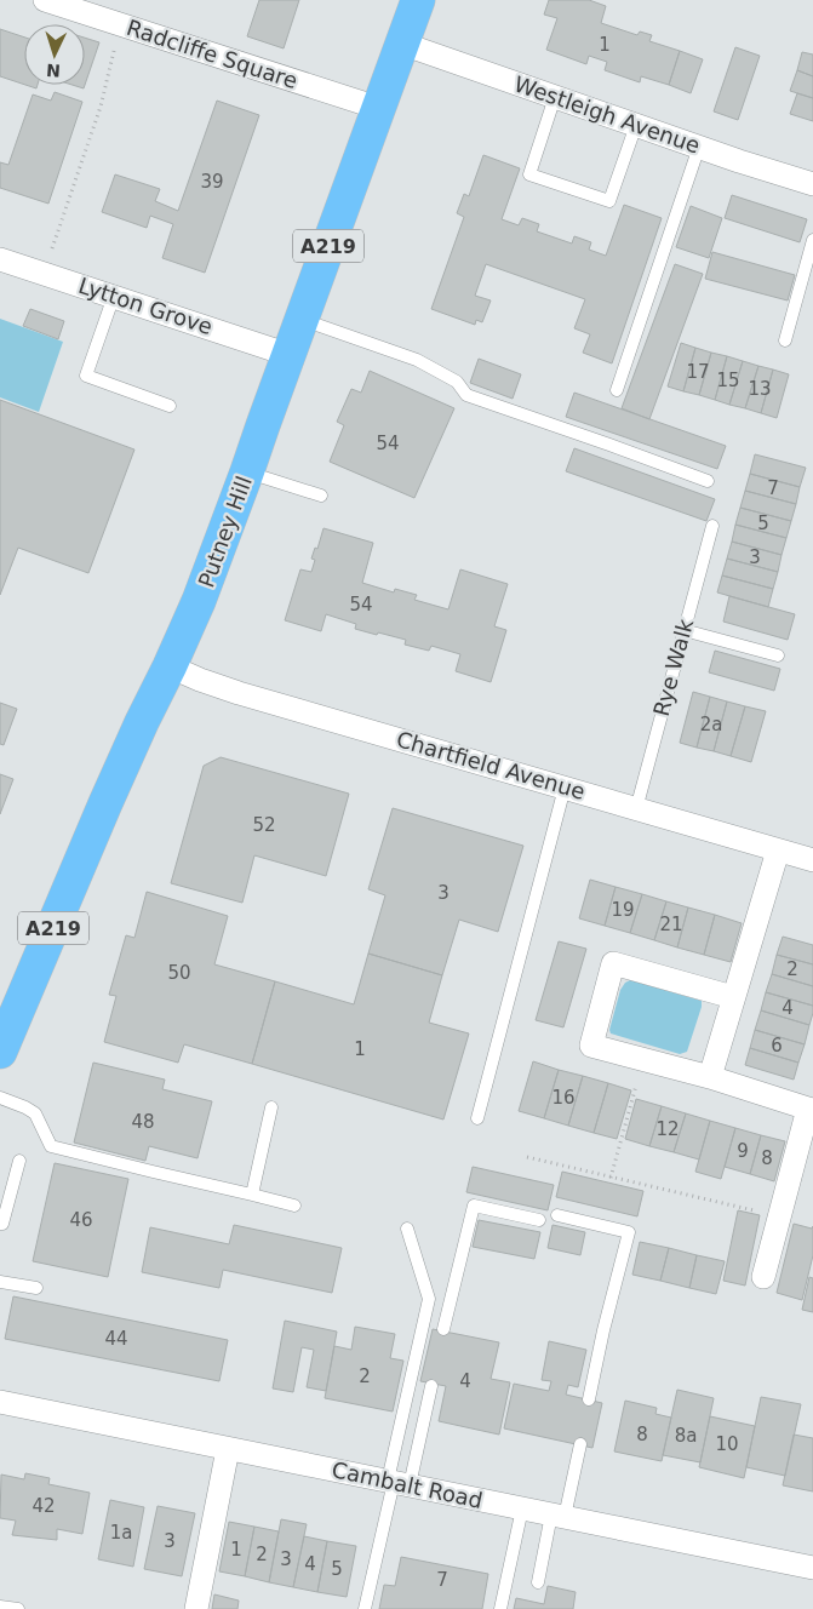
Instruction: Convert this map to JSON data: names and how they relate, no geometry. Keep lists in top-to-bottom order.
{
  "streets": {
    "main road": ["A219", "Putney Hill"],
    "street": [
      "Radcliffe Square",
      "Westleigh Avenue",
      "Lytton Grove",
      "Chartfield Avenue",
      "Cambalt Road"
    ],
    "lane": ["Rye Walk"]
  },
  "crossings": [
    ["Radcliffe Square", "Putney Hill"],
    ["Westleigh Avenue", "Putney Hill"],
    ["Lytton Grove", "Putney Hill"],
    ["Putney Hill", "Chartfield Avenue"],
    ["Rye Walk", "Chartfield Avenue"]
  ],
  "house_numbers": [
    "1",
    "39",
    "17",
    "15",
    "13",
    "54",
    "7",
    "5",
    "3",
    "54",
    "2a",
    "52",
    "3",
    "19",
    "21",
    "2",
    "50",
    "4",
    "6",
    "1",
    "16",
    "48",
    "12",
    "9",
    "8",
    "46",
    "44",
    "2",
    "4",
    "8",
    "8a",
    "10",
    "42",
    "1a",
    "3",
    "1",
    "2",
    "3",
    "4",
    "5",
    "7"
  ],
  "north": "bottom"
}
